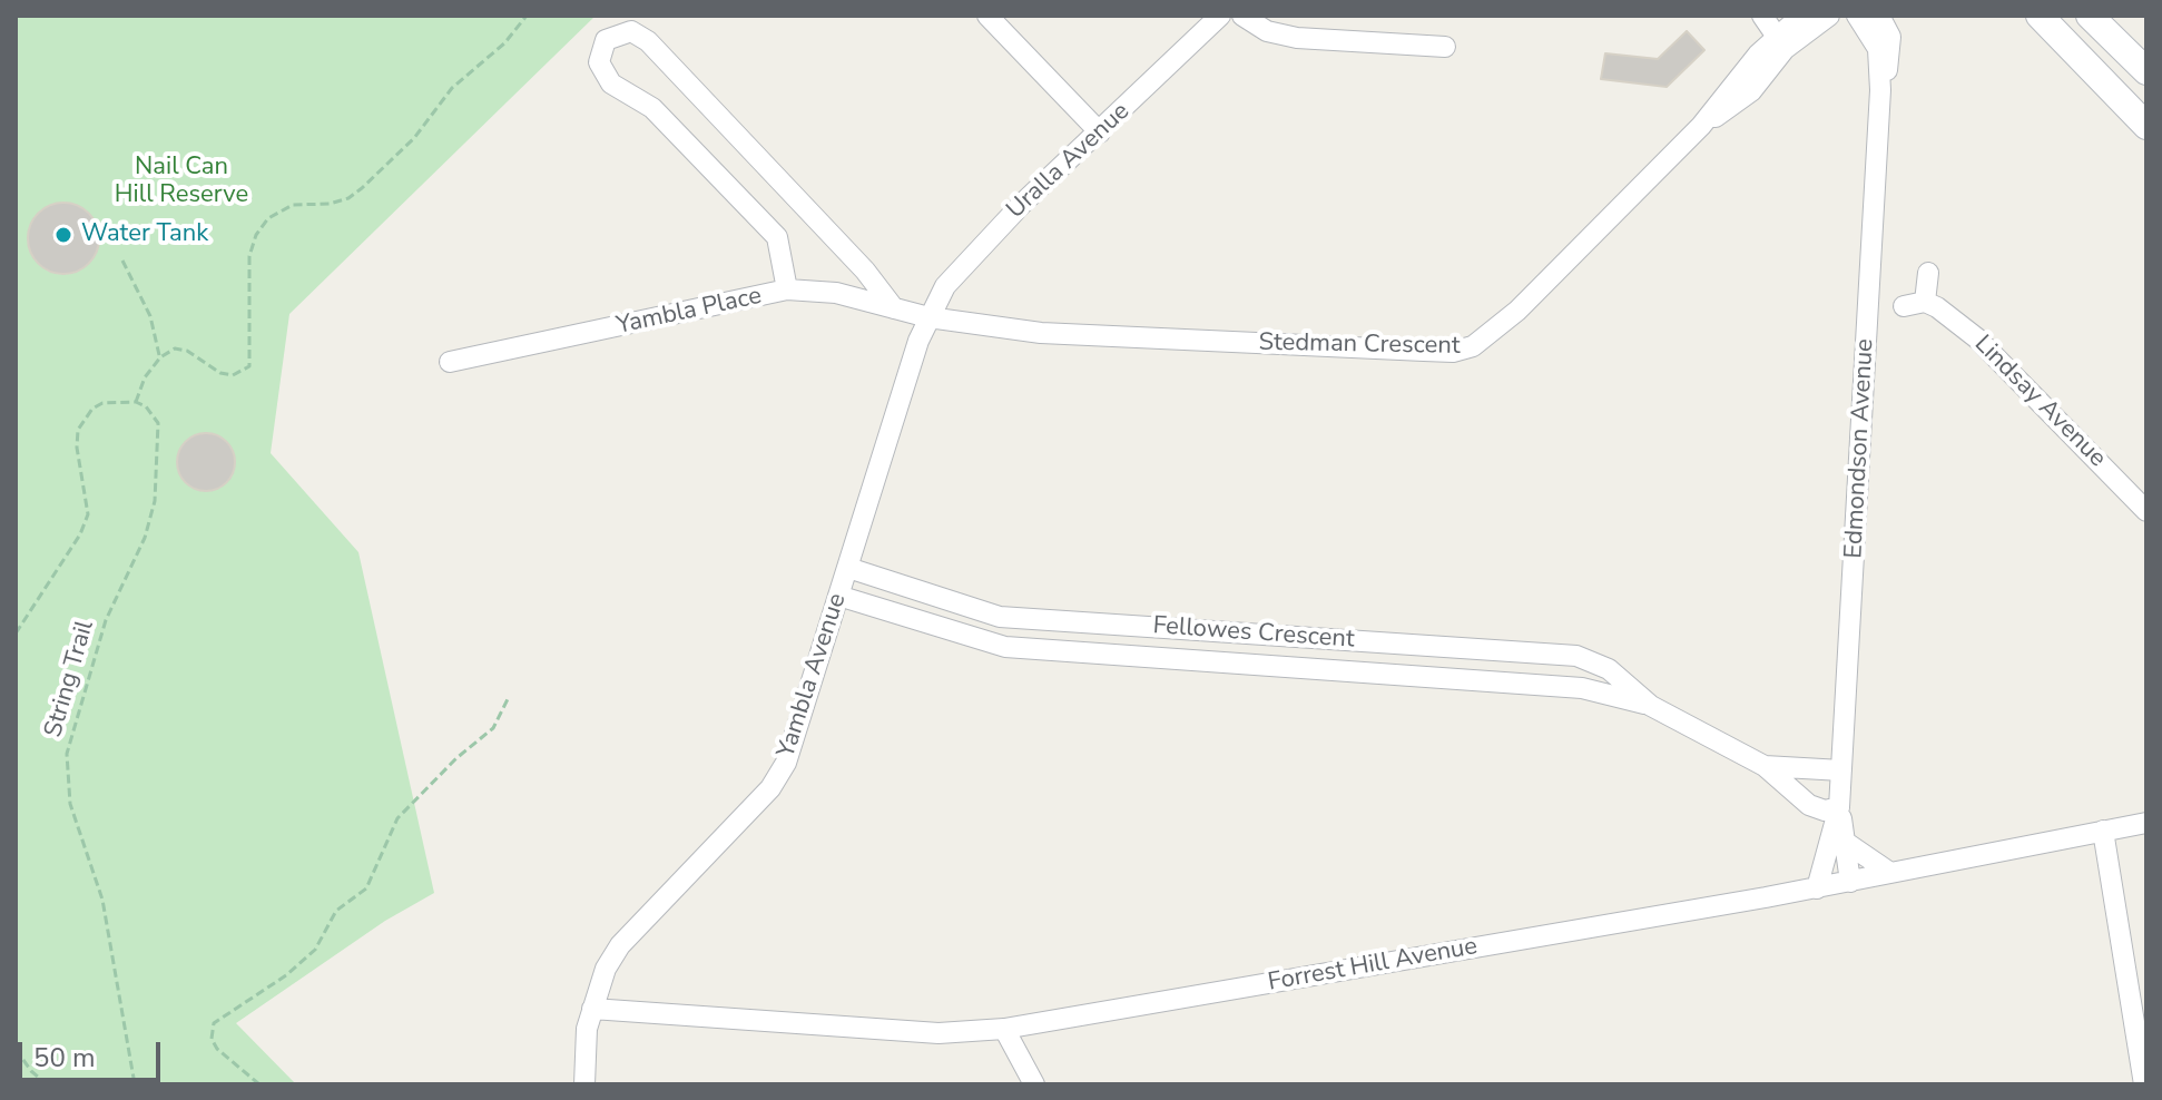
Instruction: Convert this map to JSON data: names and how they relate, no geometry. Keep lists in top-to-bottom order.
{
  "streets": {
    "street": [
      "Uralla Avenue",
      "Yambla Place",
      "Stedman Crescent",
      "Lindsay Avenue",
      "Edmondson Avenue",
      "Fellowes Crescent",
      "Yambla Avenue",
      "Forrest Hill Avenue"
    ],
    "path": ["String Trail"]
  },
  "crossings": [
    ["Uralla Avenue", "Yambla Place"],
    ["Uralla Avenue", "Stedman Crescent"],
    ["Uralla Avenue", "Yambla Avenue"],
    ["Yambla Place", "Stedman Crescent"],
    ["Yambla Place", "Yambla Avenue"],
    ["Stedman Crescent", "Yambla Avenue"],
    ["Edmondson Avenue", "Fellowes Crescent"],
    ["Edmondson Avenue", "Forrest Hill Avenue"],
    ["Fellowes Crescent", "Yambla Avenue"],
    ["Yambla Avenue", "Forrest Hill Avenue"]
  ],
  "parks": ["Nail Can Hill Reserve"],
  "places": ["Water Tank"],
  "scale_bar": "50 m"
}
